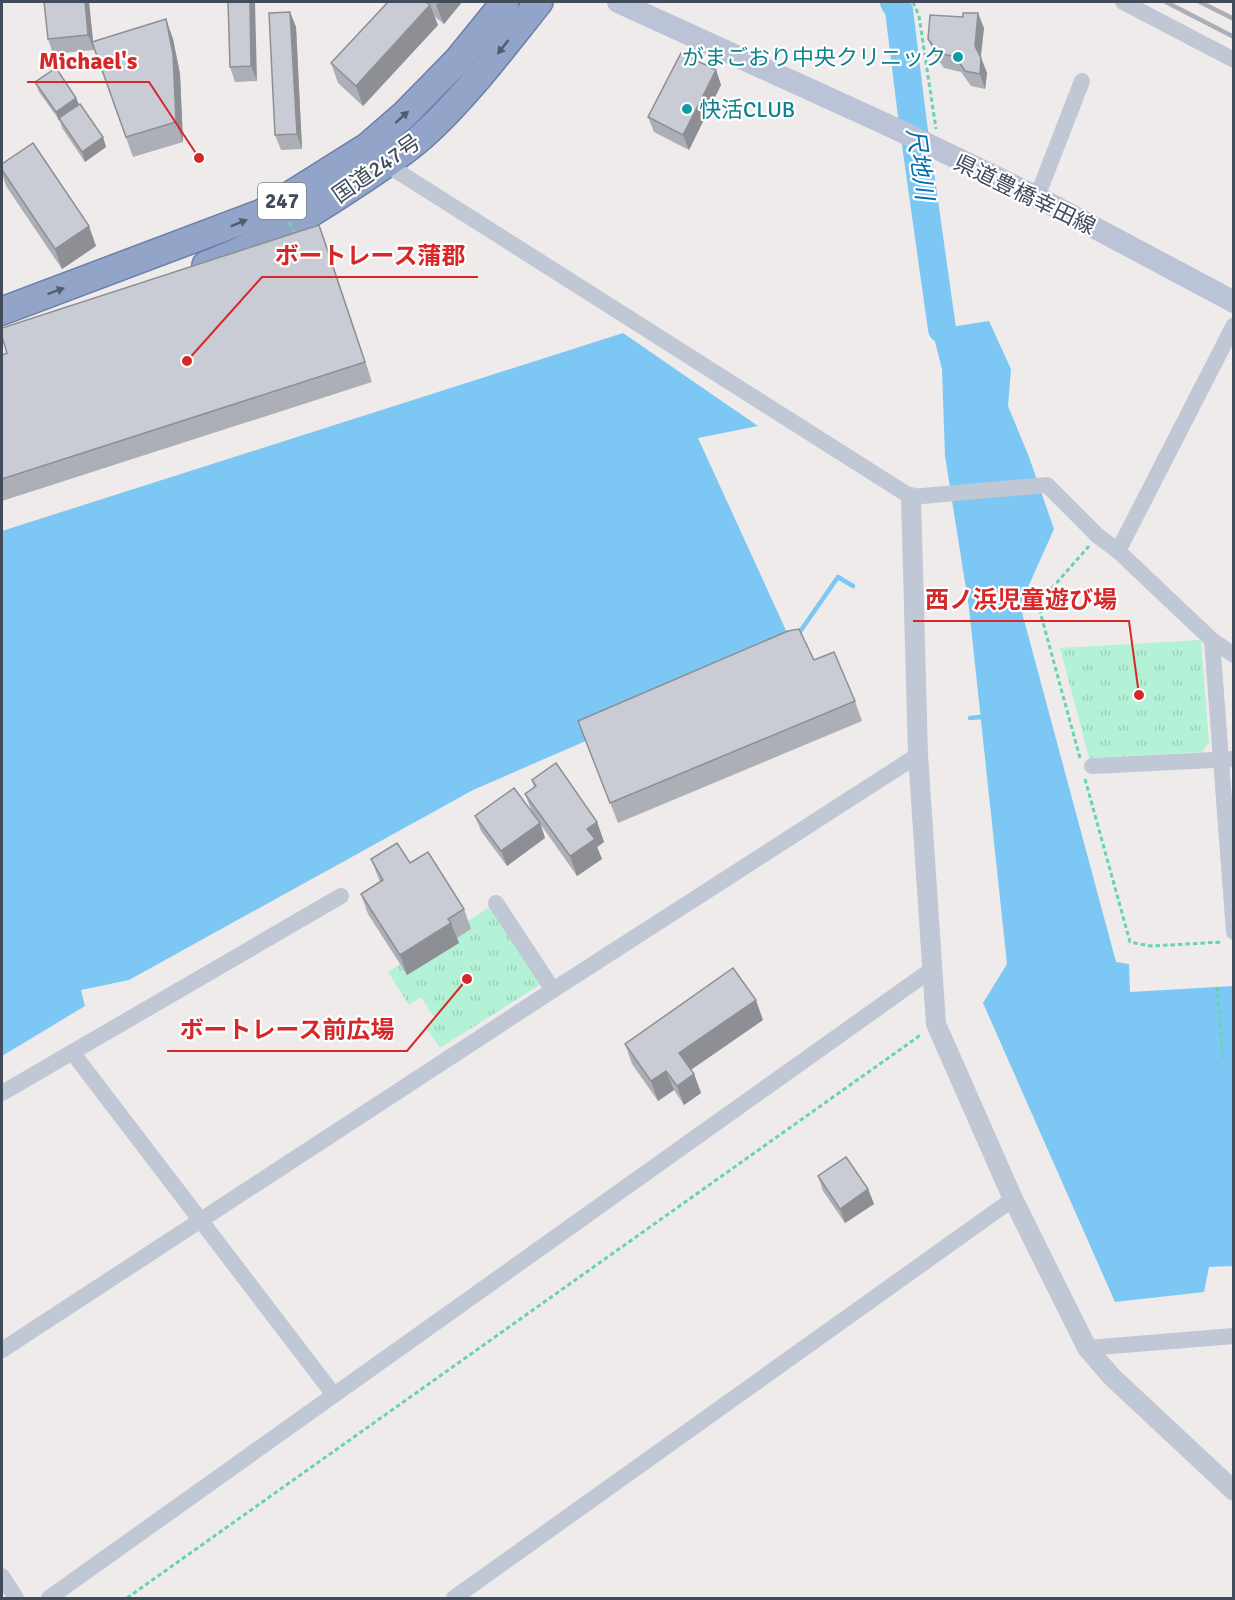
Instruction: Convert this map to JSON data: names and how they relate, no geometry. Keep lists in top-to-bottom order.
{
  "streets": {
    "highway": ["国道247号", "247"],
    "main road": ["県道豊橋幸田線"]
  },
  "water": ["尺地川"],
  "places": [
    "がまごおり中央クリニック",
    "快活CLUB",
    "Michael's",
    "ボートレース蒲郡",
    "西ノ浜児童遊び場",
    "ボートレース前広場"
  ]
}
